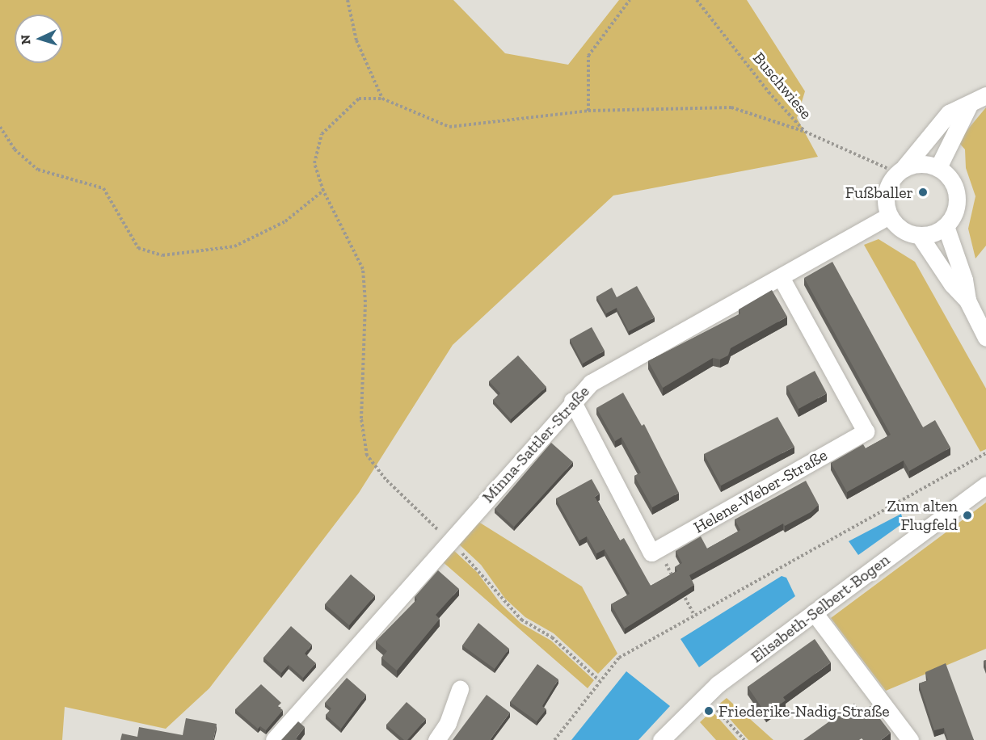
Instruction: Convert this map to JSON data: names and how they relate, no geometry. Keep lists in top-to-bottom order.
{
  "streets": {
    "street": ["Minna-Sattler-Straße", "Helene-Weber-Straße", "Elisabeth-Selbert-Bogen"],
    "path": ["Buschwiese"]
  },
  "crossings": [
    ["Buschwiese", "Minna-Sattler-Straße"],
    ["Minna-Sattler-Straße", "Helene-Weber-Straße"]
  ],
  "places": ["Fußballer", "Zum alten Flugfeld", "Friederike-Nadig-Straße"],
  "north": "left"
}
